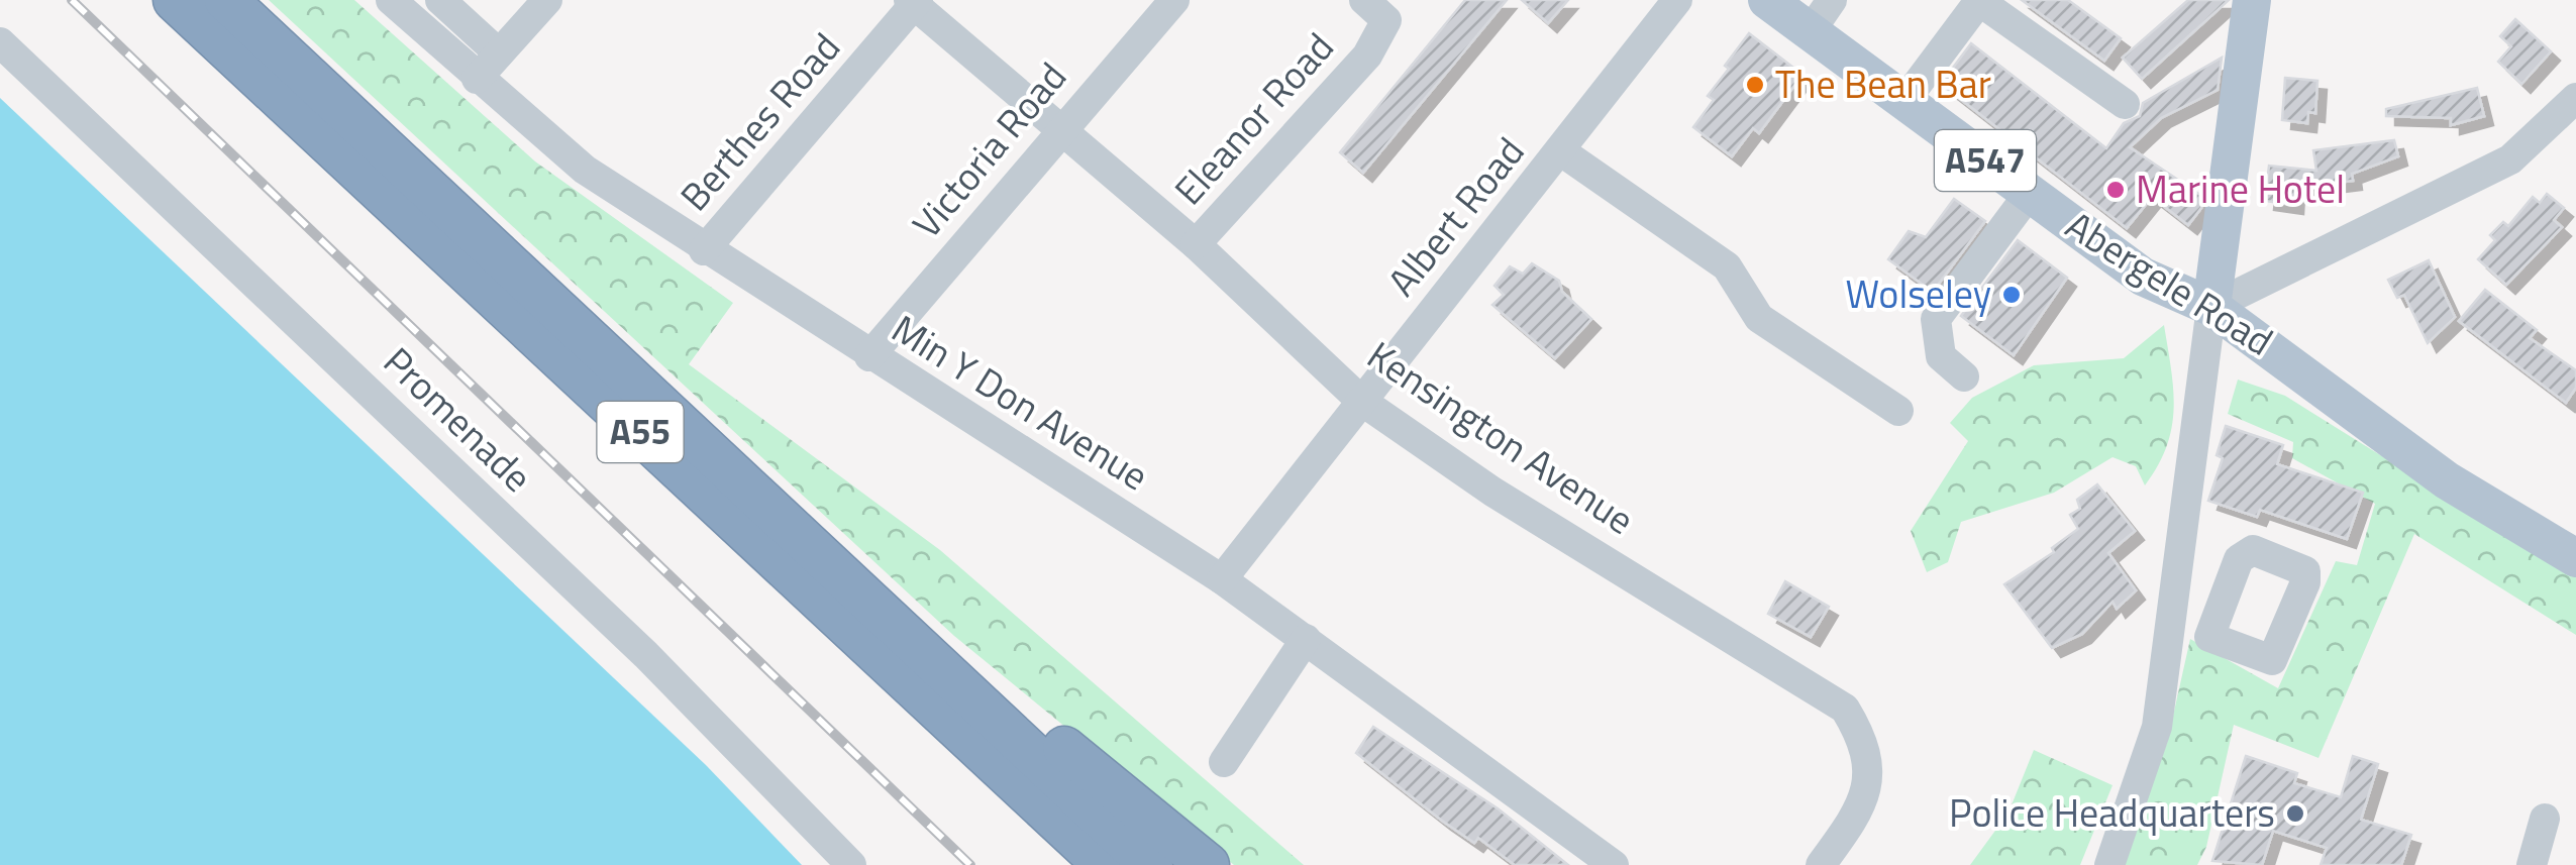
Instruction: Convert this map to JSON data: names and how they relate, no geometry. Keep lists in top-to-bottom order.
{
  "streets": {
    "highway": ["A55"],
    "main road": ["A547", "Abergele Road"],
    "street": [
      "Eleanor Road",
      "Berthes Road",
      "Victoria Road",
      "Albert Road",
      "Min Y Don Avenue",
      "Promenade",
      "Kensington Avenue"
    ]
  },
  "crossings": [
    ["Eleanor Road", "Kensington Avenue"],
    ["Berthes Road", "Min Y Don Avenue"],
    ["Berthes Road", "Kensington Avenue"],
    ["Victoria Road", "Min Y Don Avenue"],
    ["Victoria Road", "Kensington Avenue"],
    ["Albert Road", "Min Y Don Avenue"],
    ["Albert Road", "Kensington Avenue"]
  ],
  "places": [
    "The Bean Bar",
    "Marine Hotel",
    "Wolseley",
    "Police Headquarters"
  ]
}
